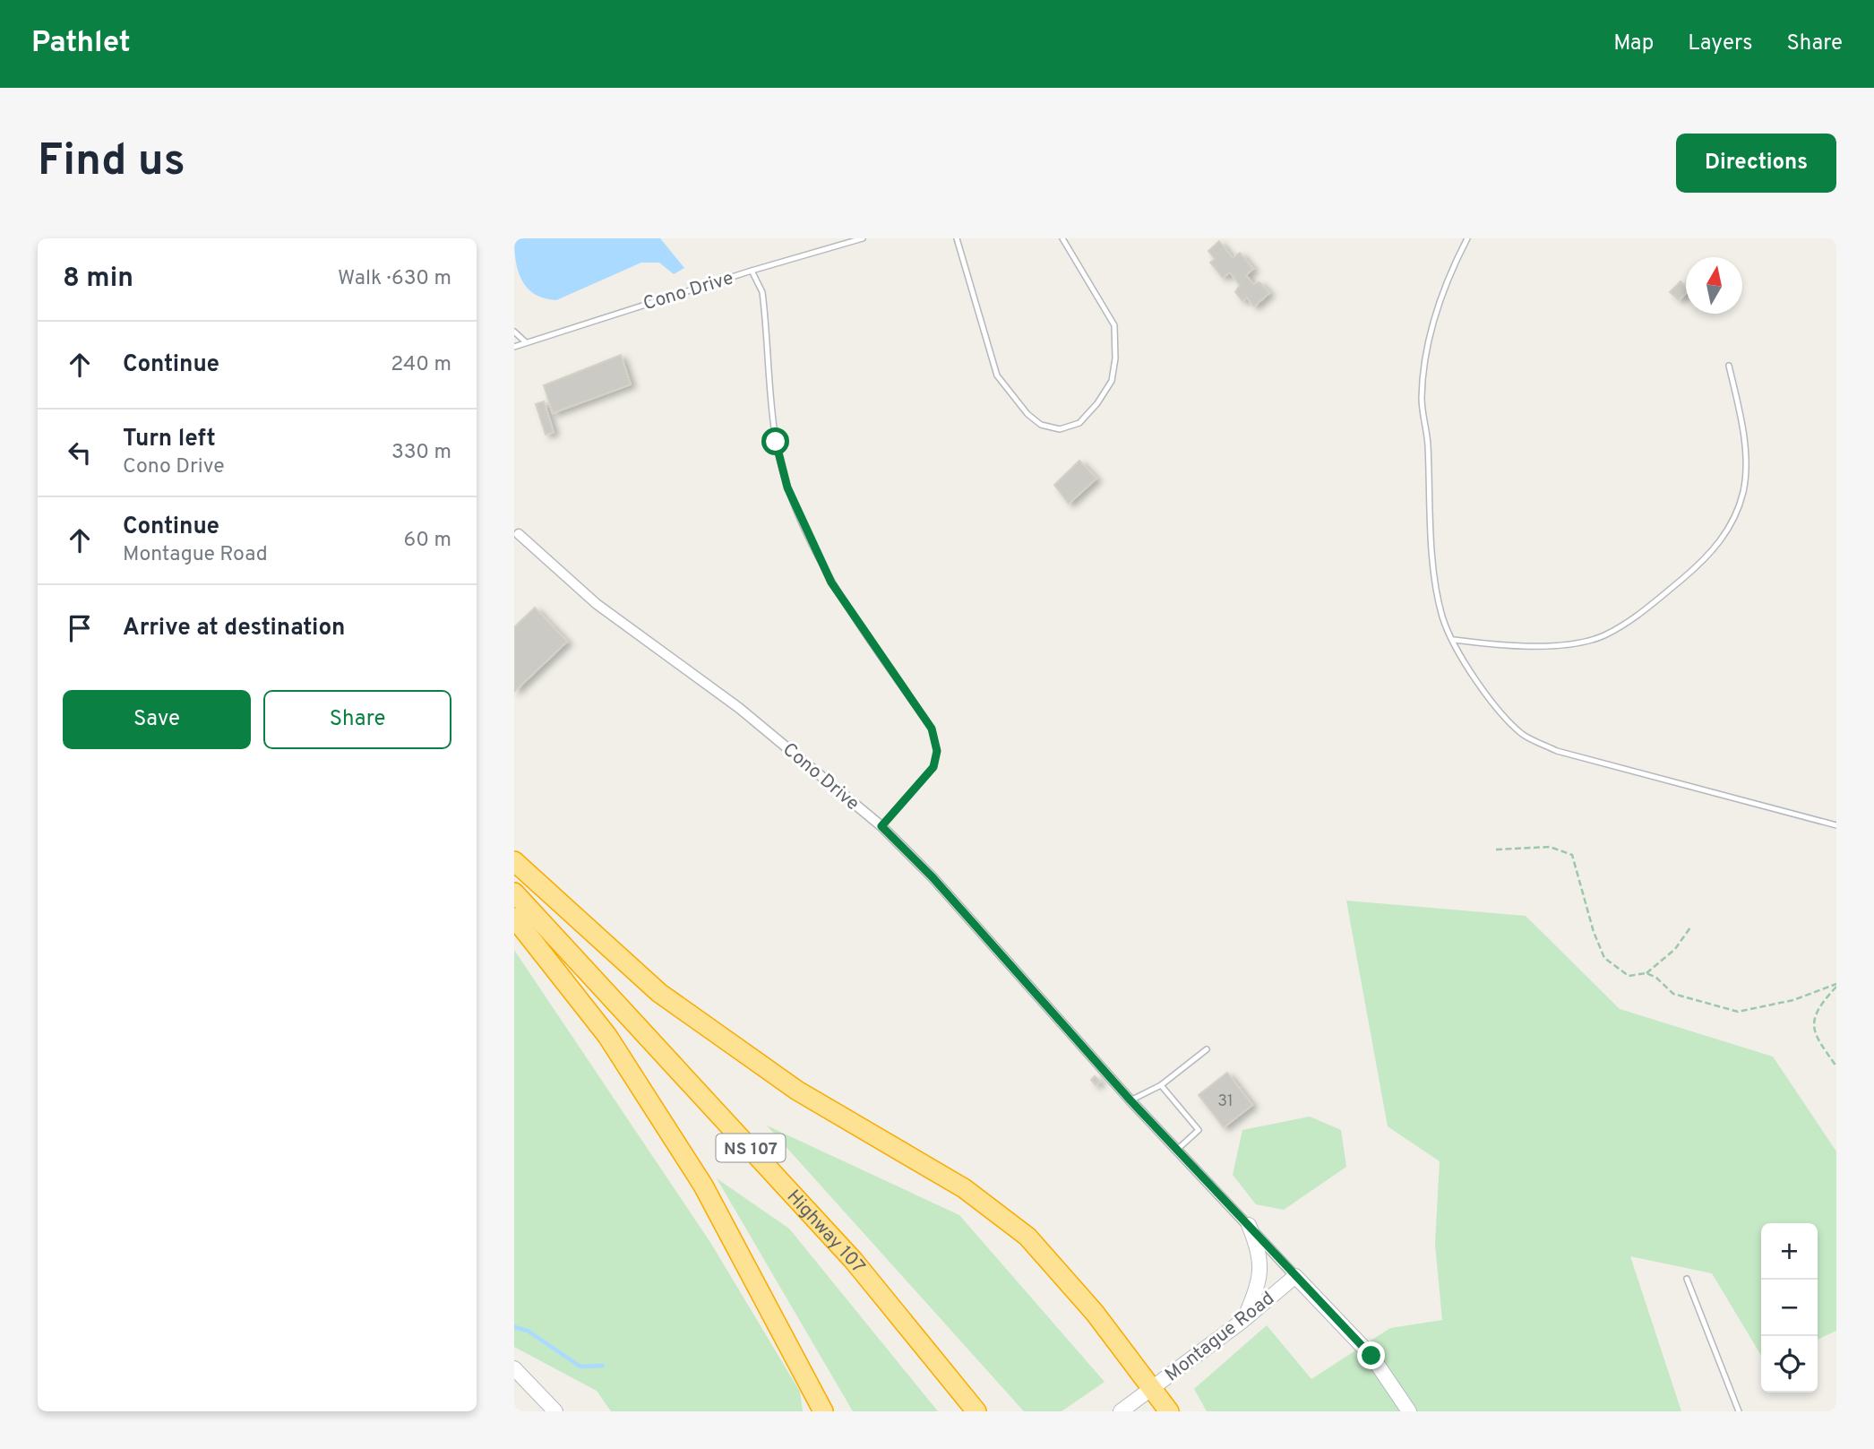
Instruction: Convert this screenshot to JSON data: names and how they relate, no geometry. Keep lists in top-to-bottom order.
{
  "streets": {
    "highway": ["NS 107", "Highway 107"],
    "street": ["Cono Drive", "Montague Road"]
  },
  "crossings": [
    ["Cono Drive", "Montague Road"]
  ],
  "house_numbers": ["31"],
  "north": "top",
  "page": {
    "header": "Pathlet",
    "nav": ["Map", "Layers", "Share"],
    "buttons": [
      "Directions",
      ["Save", "Share"]
    ],
    "title": "Find us",
    "heading": ["8 min", "Walk · 630 m"],
    "list": [
      ["Continue", "240 m"],
      ["Turn left", "Cono Drive", "330 m"],
      ["Continue", "Montague Road", "60 m"],
      "Arrive at destination"
    ],
    "map_buttons": ["+", "−"]
  }
}
